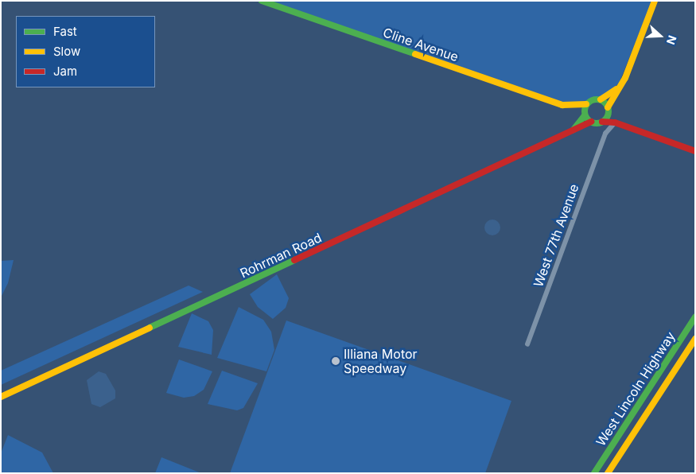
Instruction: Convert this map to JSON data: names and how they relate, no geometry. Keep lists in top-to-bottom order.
{
  "streets": {
    "street": [
      "Cline Avenue",
      "West 77th Avenue",
      "Rohrman Road",
      "West Lincoln Highway"
    ]
  },
  "crossings": [
    ["Cline Avenue", "Rohrman Road"]
  ],
  "places": ["Illiana Motor Speedway"],
  "legend": ["Fast", "Slow", "Jam"],
  "north": "right"
}
